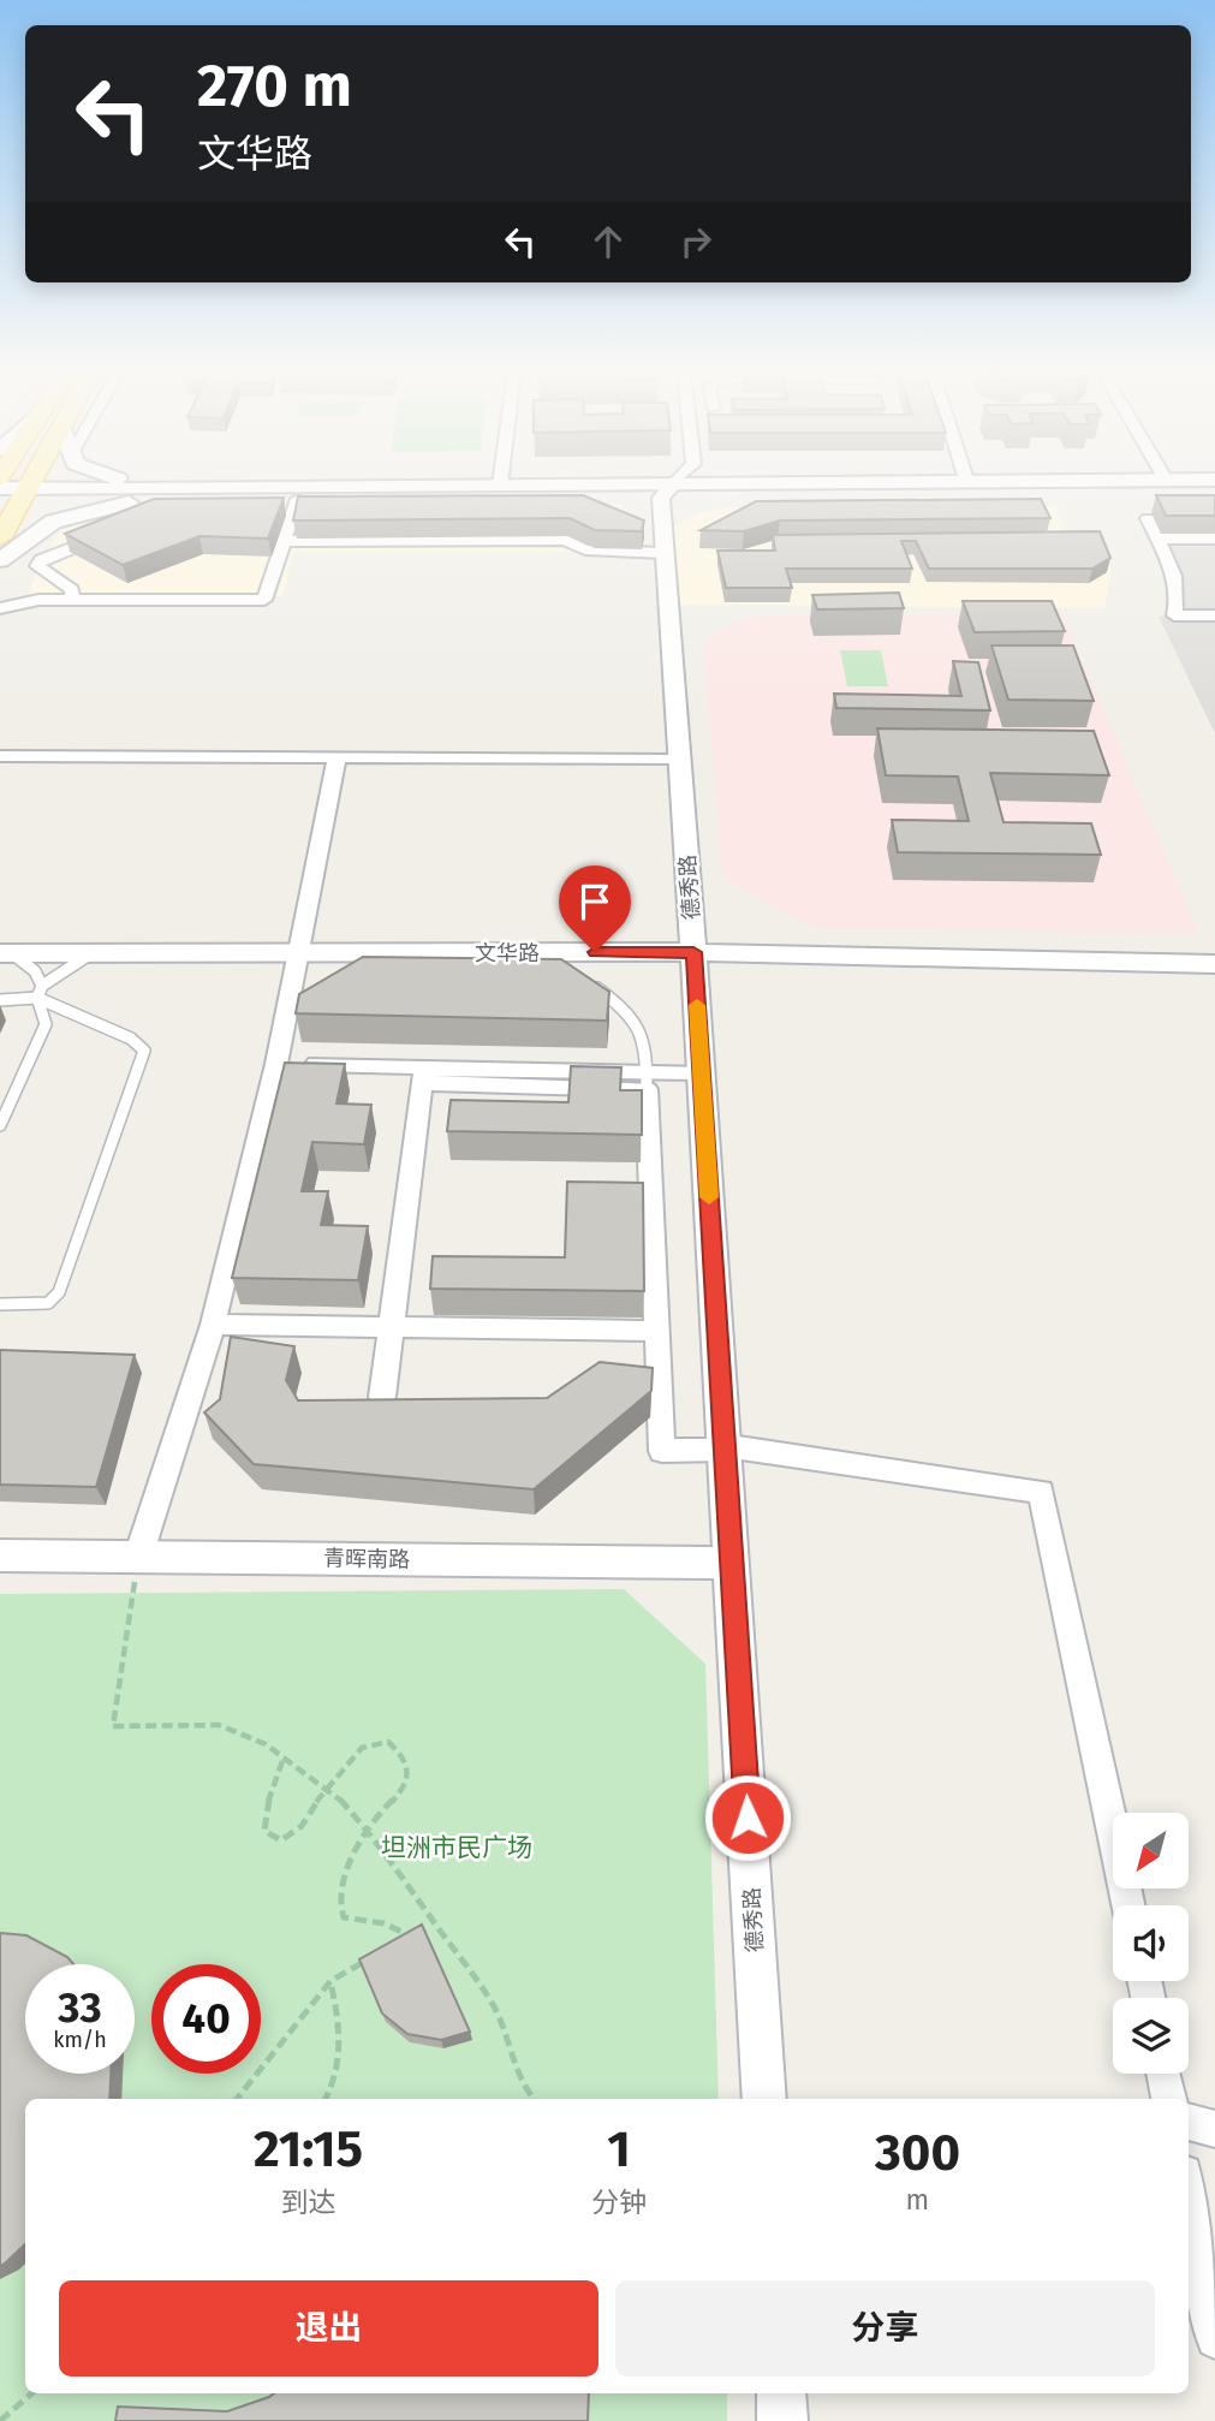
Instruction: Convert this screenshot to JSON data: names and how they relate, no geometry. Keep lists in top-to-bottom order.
{
  "streets": {
    "street": ["德秀路", "文华路", "青晖南路"]
  },
  "crossings": [
    ["德秀路", "文华路"],
    ["德秀路", "青晖南路"]
  ],
  "parks": ["坦洲市民广场"],
  "north": "bottom left",
  "page": {
    "turn": ["270 m", "文华路"],
    "speed": "33 km/h",
    "limit": "40",
    "eta": [
      "21:15",
      "到达",
      "1",
      "分钟",
      "300",
      "m"
    ],
    "buttons": ["退出", "分享"]
  }
}
